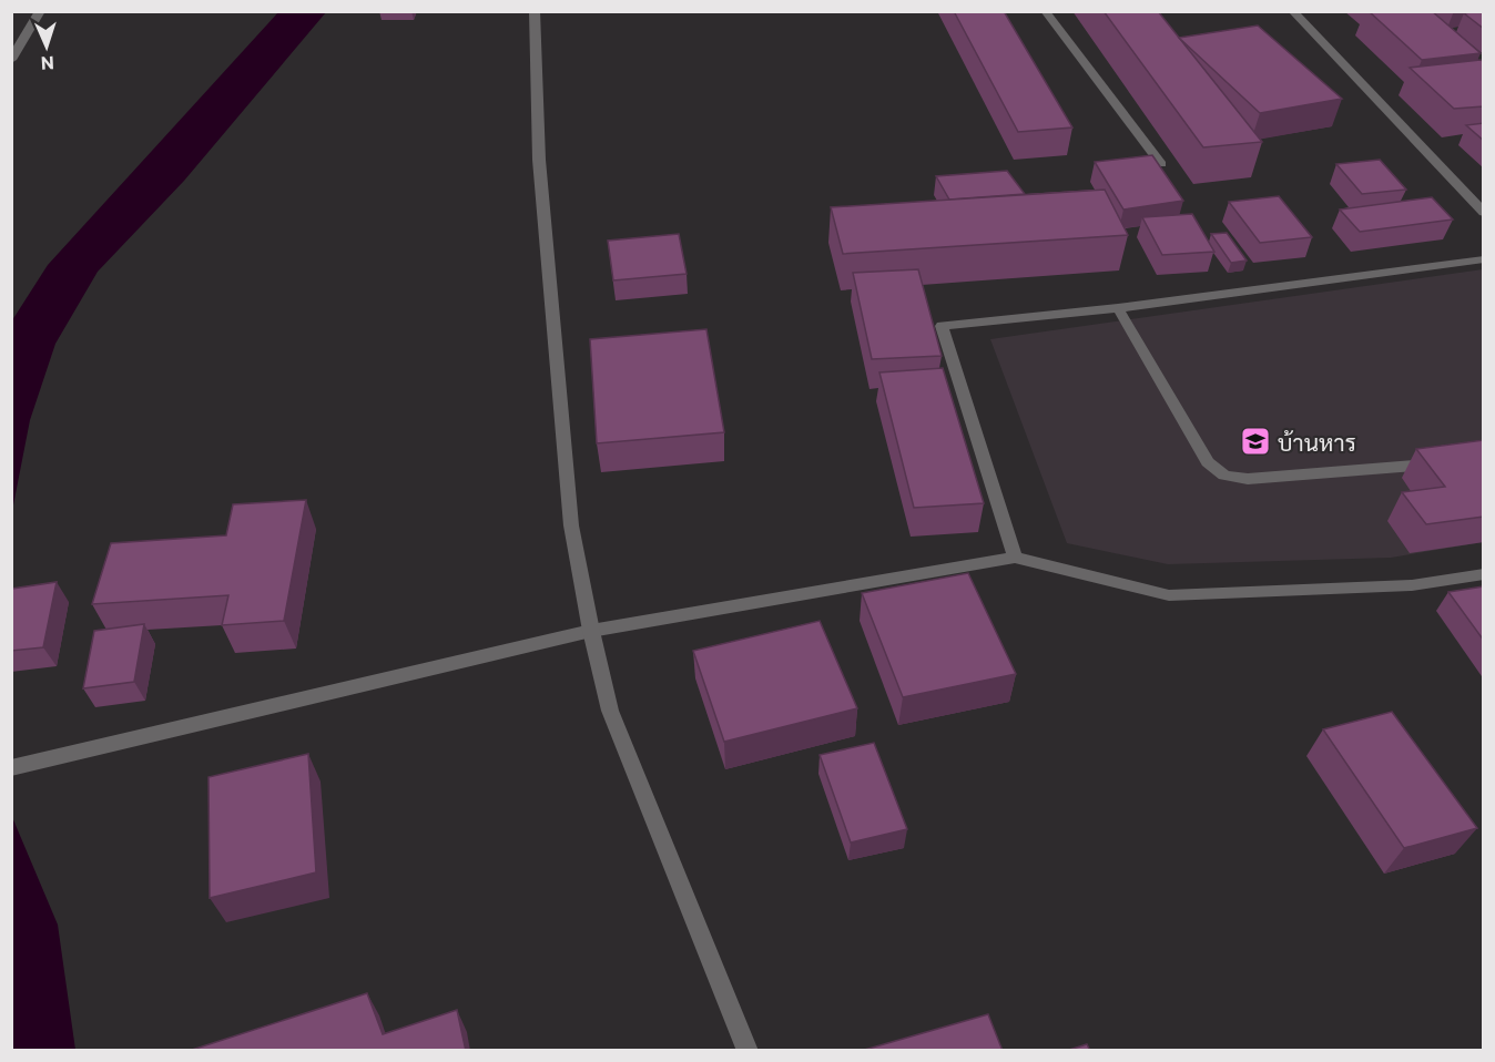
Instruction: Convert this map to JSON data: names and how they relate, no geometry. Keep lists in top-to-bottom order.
{
  "places": {
    "school or university": ["บ้านหาร"]
  },
  "north": "bottom"
}
